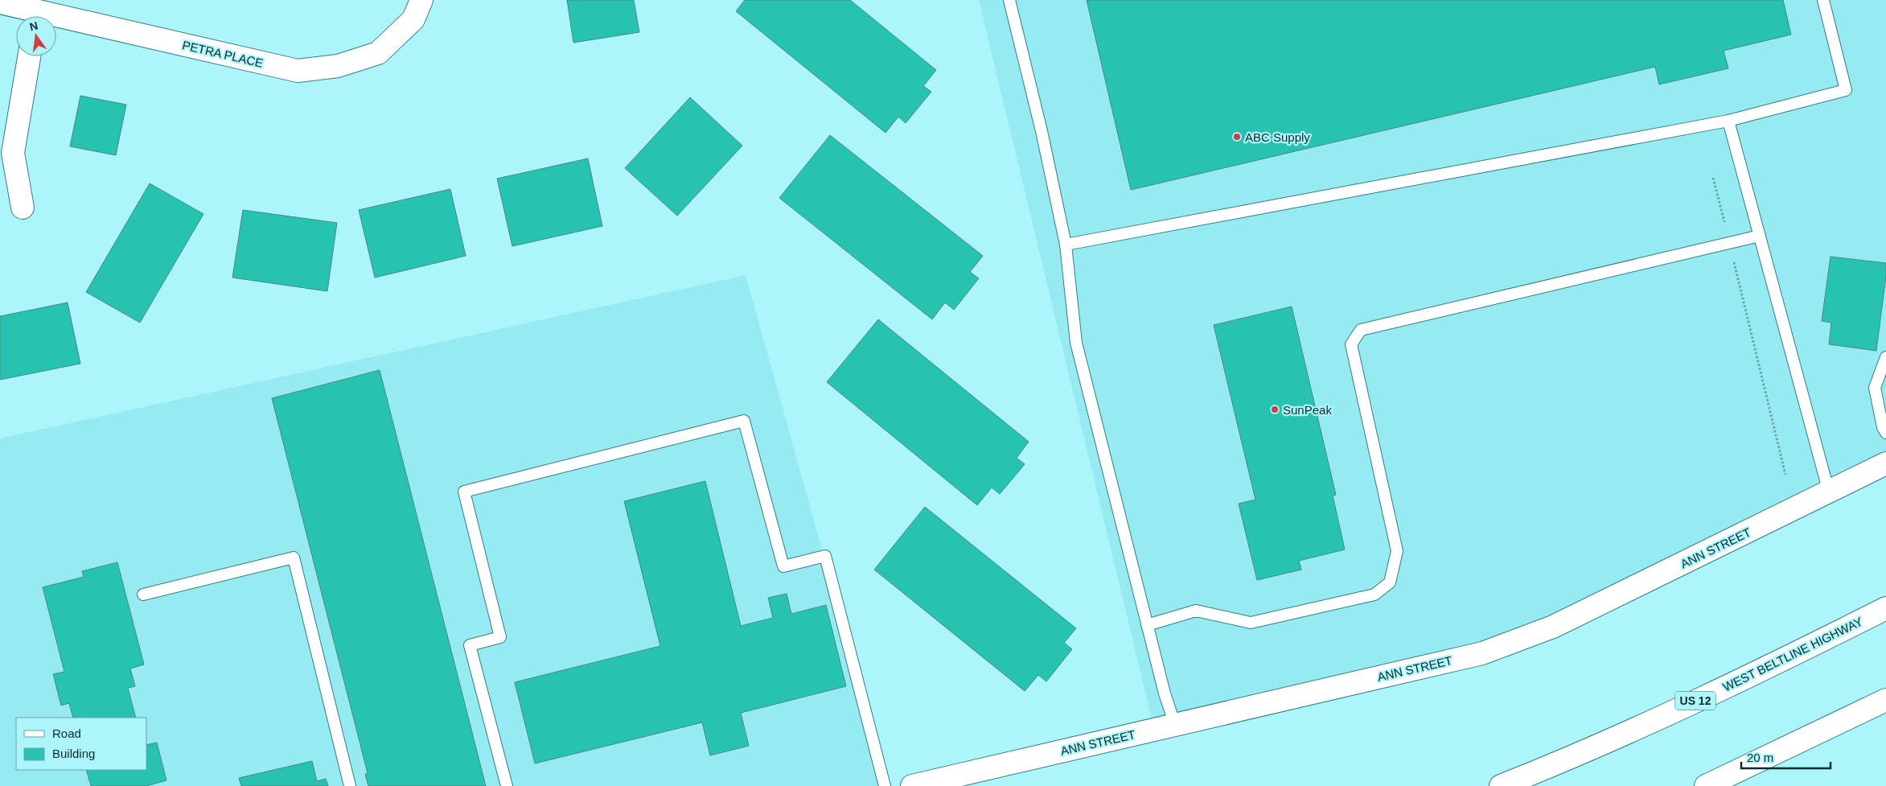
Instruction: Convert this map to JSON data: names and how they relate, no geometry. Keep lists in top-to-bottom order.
{
  "streets": {
    "main road": [
      "PETRA PLACE",
      "ANN STREET",
      "WEST BELTLINE HIGHWAY",
      "US 12"
    ]
  },
  "places": ["ABC Supply", "SunPeak"],
  "legend": ["Road", "Building"],
  "scale_bar": "20 m",
  "north": "top"
}
